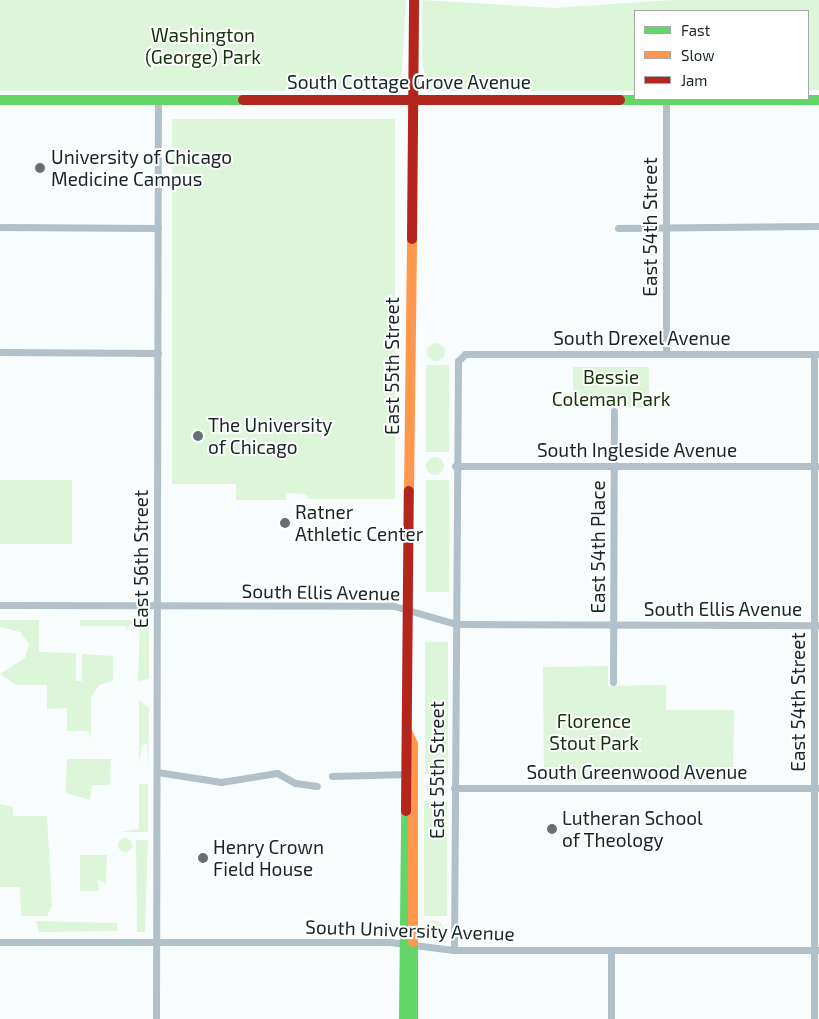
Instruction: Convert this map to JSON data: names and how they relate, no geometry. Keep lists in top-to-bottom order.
{
  "streets": {
    "street": [
      "South Cottage Grove Avenue",
      "East 54th Street",
      "South Drexel Avenue",
      "East 55th Street",
      "South Ingleside Avenue",
      "East 54th Place",
      "East 56th Street",
      "South Ellis Avenue",
      "South Greenwood Avenue",
      "South University Avenue"
    ]
  },
  "crossings": [
    ["South Cottage Grove Avenue", "East 54th Street"],
    ["South Cottage Grove Avenue", "East 55th Street"],
    ["South Cottage Grove Avenue", "East 56th Street"],
    ["East 54th Street", "South Drexel Avenue"],
    ["East 54th Street", "South Ingleside Avenue"],
    ["East 54th Street", "South Ellis Avenue"],
    ["East 54th Street", "South Greenwood Avenue"],
    ["East 54th Street", "South University Avenue"],
    ["South Drexel Avenue", "East 55th Street"],
    ["East 55th Street", "South Ingleside Avenue"],
    ["East 55th Street", "South Ellis Avenue"],
    ["East 55th Street", "South Greenwood Avenue"],
    ["East 55th Street", "South University Avenue"],
    ["South Ingleside Avenue", "East 54th Place"],
    ["East 54th Place", "South Ellis Avenue"],
    ["East 56th Street", "South Ellis Avenue"],
    ["East 56th Street", "South University Avenue"]
  ],
  "parks": ["Washington (George) Park", "Bessie Coleman Park", "Florence Stout Park"],
  "places": [
    "University of Chicago Medicine Campus",
    "The University of Chicago",
    "Ratner Athletic Center",
    "Lutheran School of Theology",
    "Henry Crown Field House"
  ],
  "legend": ["Fast", "Slow", "Jam"]
}
